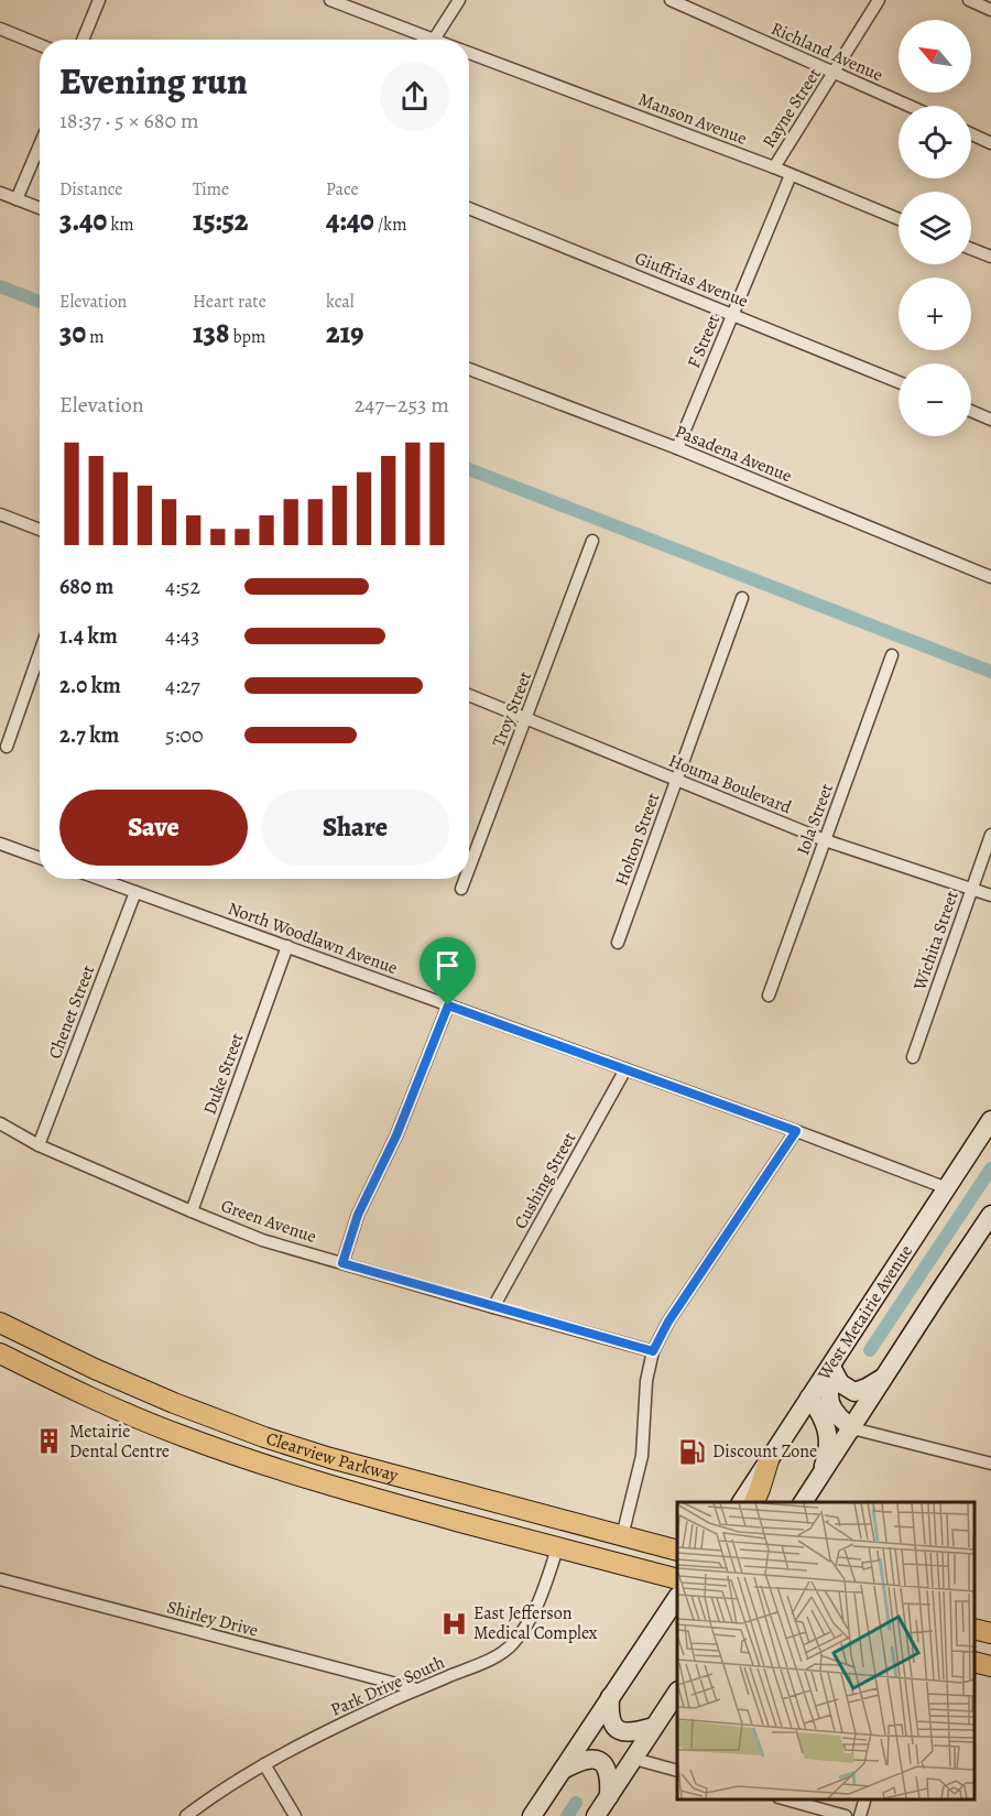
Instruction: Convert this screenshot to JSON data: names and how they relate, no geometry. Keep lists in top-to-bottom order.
{
  "streets": {
    "highway": ["Clearview Parkway"],
    "main road": ["West Metairie Avenue"],
    "street": [
      "Richland Avenue",
      "Rayne Street",
      "Manson Avenue",
      "Giuffrias Avenue",
      "F Street",
      "Pasadena Avenue",
      "Troy Street",
      "Houma Boulevard",
      "Iola Street",
      "Holton Street",
      "North Woodlawn Avenue",
      "Wichita Street",
      "Chenet Street",
      "Duke Street",
      "Cushing Street",
      "Green Avenue",
      "Shirley Drive",
      "Park Drive South"
    ]
  },
  "crossings": [
    ["Richland Avenue", "Rayne Street"],
    ["Rayne Street", "Manson Avenue"],
    ["Manson Avenue", "F Street"],
    ["Giuffrias Avenue", "F Street"],
    ["F Street", "Pasadena Avenue"],
    ["Troy Street", "Houma Boulevard"],
    ["Houma Boulevard", "Iola Street"],
    ["Houma Boulevard", "Holton Street"],
    ["Houma Boulevard", "Wichita Street"],
    ["North Woodlawn Avenue", "Chenet Street"],
    ["North Woodlawn Avenue", "Duke Street"],
    ["North Woodlawn Avenue", "Cushing Street"],
    ["North Woodlawn Avenue", "West Metairie Avenue"],
    ["Chenet Street", "Green Avenue"],
    ["Duke Street", "Green Avenue"],
    ["Cushing Street", "Green Avenue"],
    ["Clearview Parkway", "Park Drive South"],
    ["Shirley Drive", "Park Drive South"]
  ],
  "places": {
    "building": ["Metairie Dental Centre"],
    "fuel station": ["Discount Zone"],
    "hospital": ["East Jefferson Medical Complex"]
  },
  "north": "top left",
  "page": {
    "map_buttons": ["+", "−"],
    "heading": ["Evening run", "18:37 · 5 × 680 m"],
    "stats": [
      ["Distance", "3.40 km"],
      ["Time", "15:52"],
      ["Pace", "4:40 /km"],
      ["Elevation", "30 m"],
      ["Heart rate", "138 bpm"],
      ["kcal", "219"]
    ],
    "chart": ["Elevation", "247–253 m"],
    "list": [
      {
        "name": "680 m",
        "note": "4:52"
      },
      {
        "name": "1.4 km",
        "note": "4:43"
      },
      {
        "name": "2.0 km",
        "note": "4:27"
      },
      {
        "name": "2.7 km",
        "note": "5:00"
      }
    ],
    "buttons": ["Save", "Share"]
  }
}
